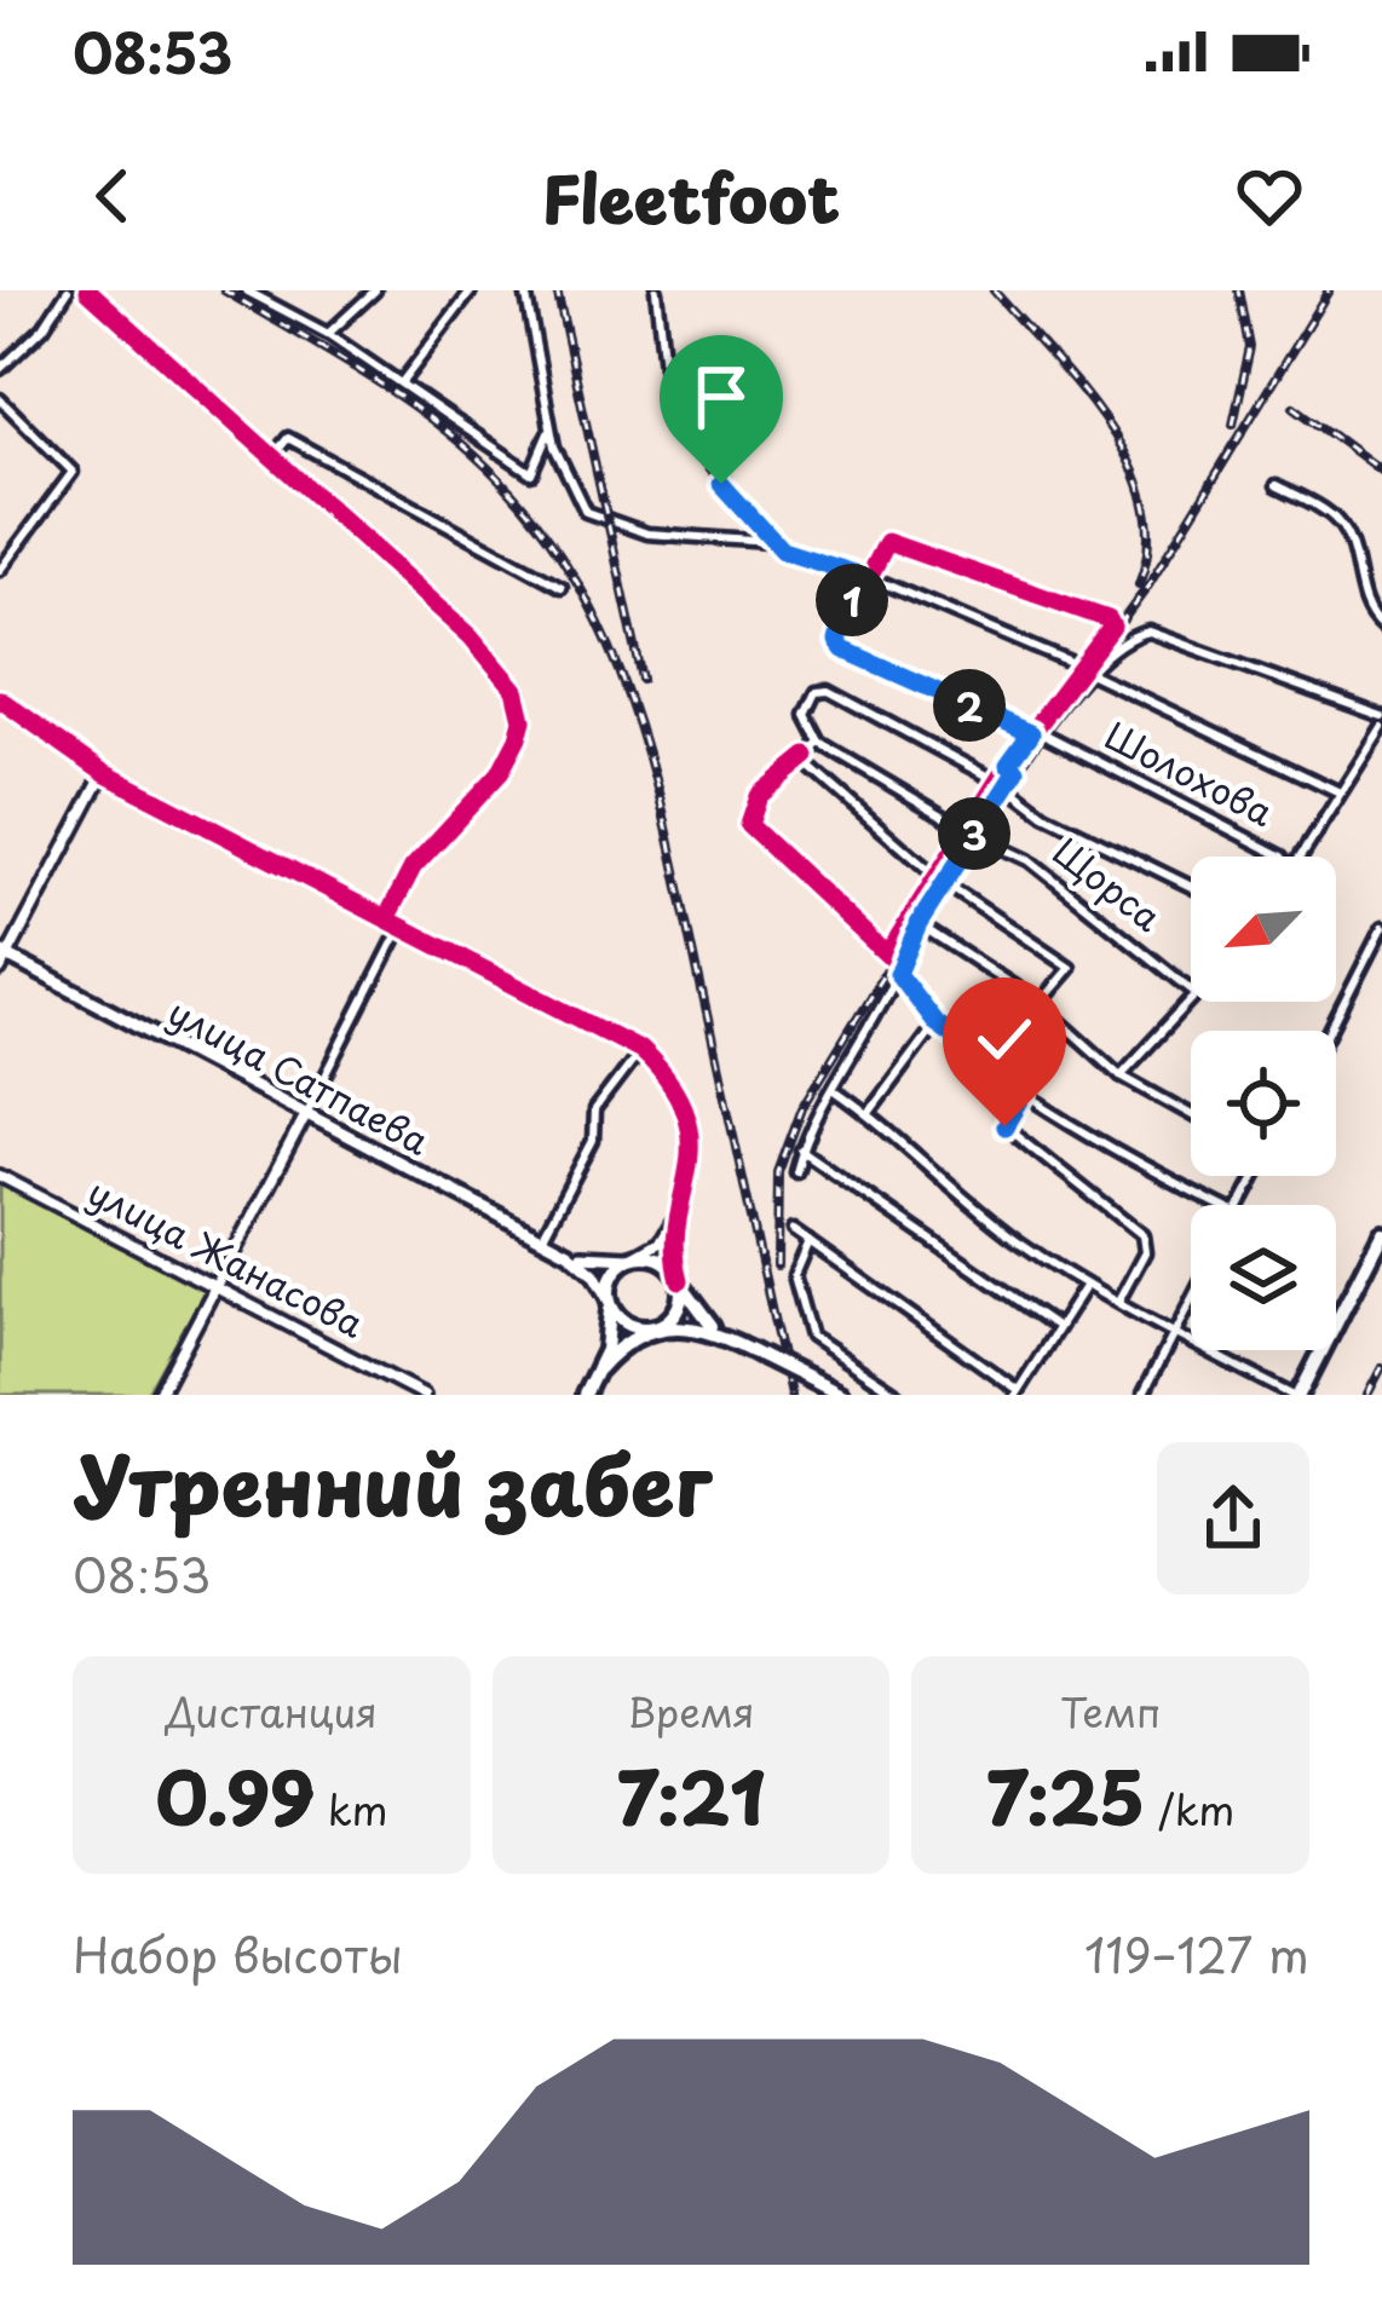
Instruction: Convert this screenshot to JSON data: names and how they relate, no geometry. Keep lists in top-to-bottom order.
{
  "streets": {
    "main road": ["улица Сатпаева"],
    "street": ["Шолохова", "Щорса", "улица Жанасова"]
  },
  "north": "bottom left",
  "page": {
    "status": "08:53",
    "header": "Fleetfoot",
    "pins": ["1", "2", "3"],
    "heading": ["Утренний забег", "08:53"],
    "stats": [
      ["Дистанция", "0.99 km"],
      ["Время", "7:21"],
      ["Темп", "7:25 /km"]
    ],
    "chart": ["Набор высоты", "119–127 m"]
  }
}
